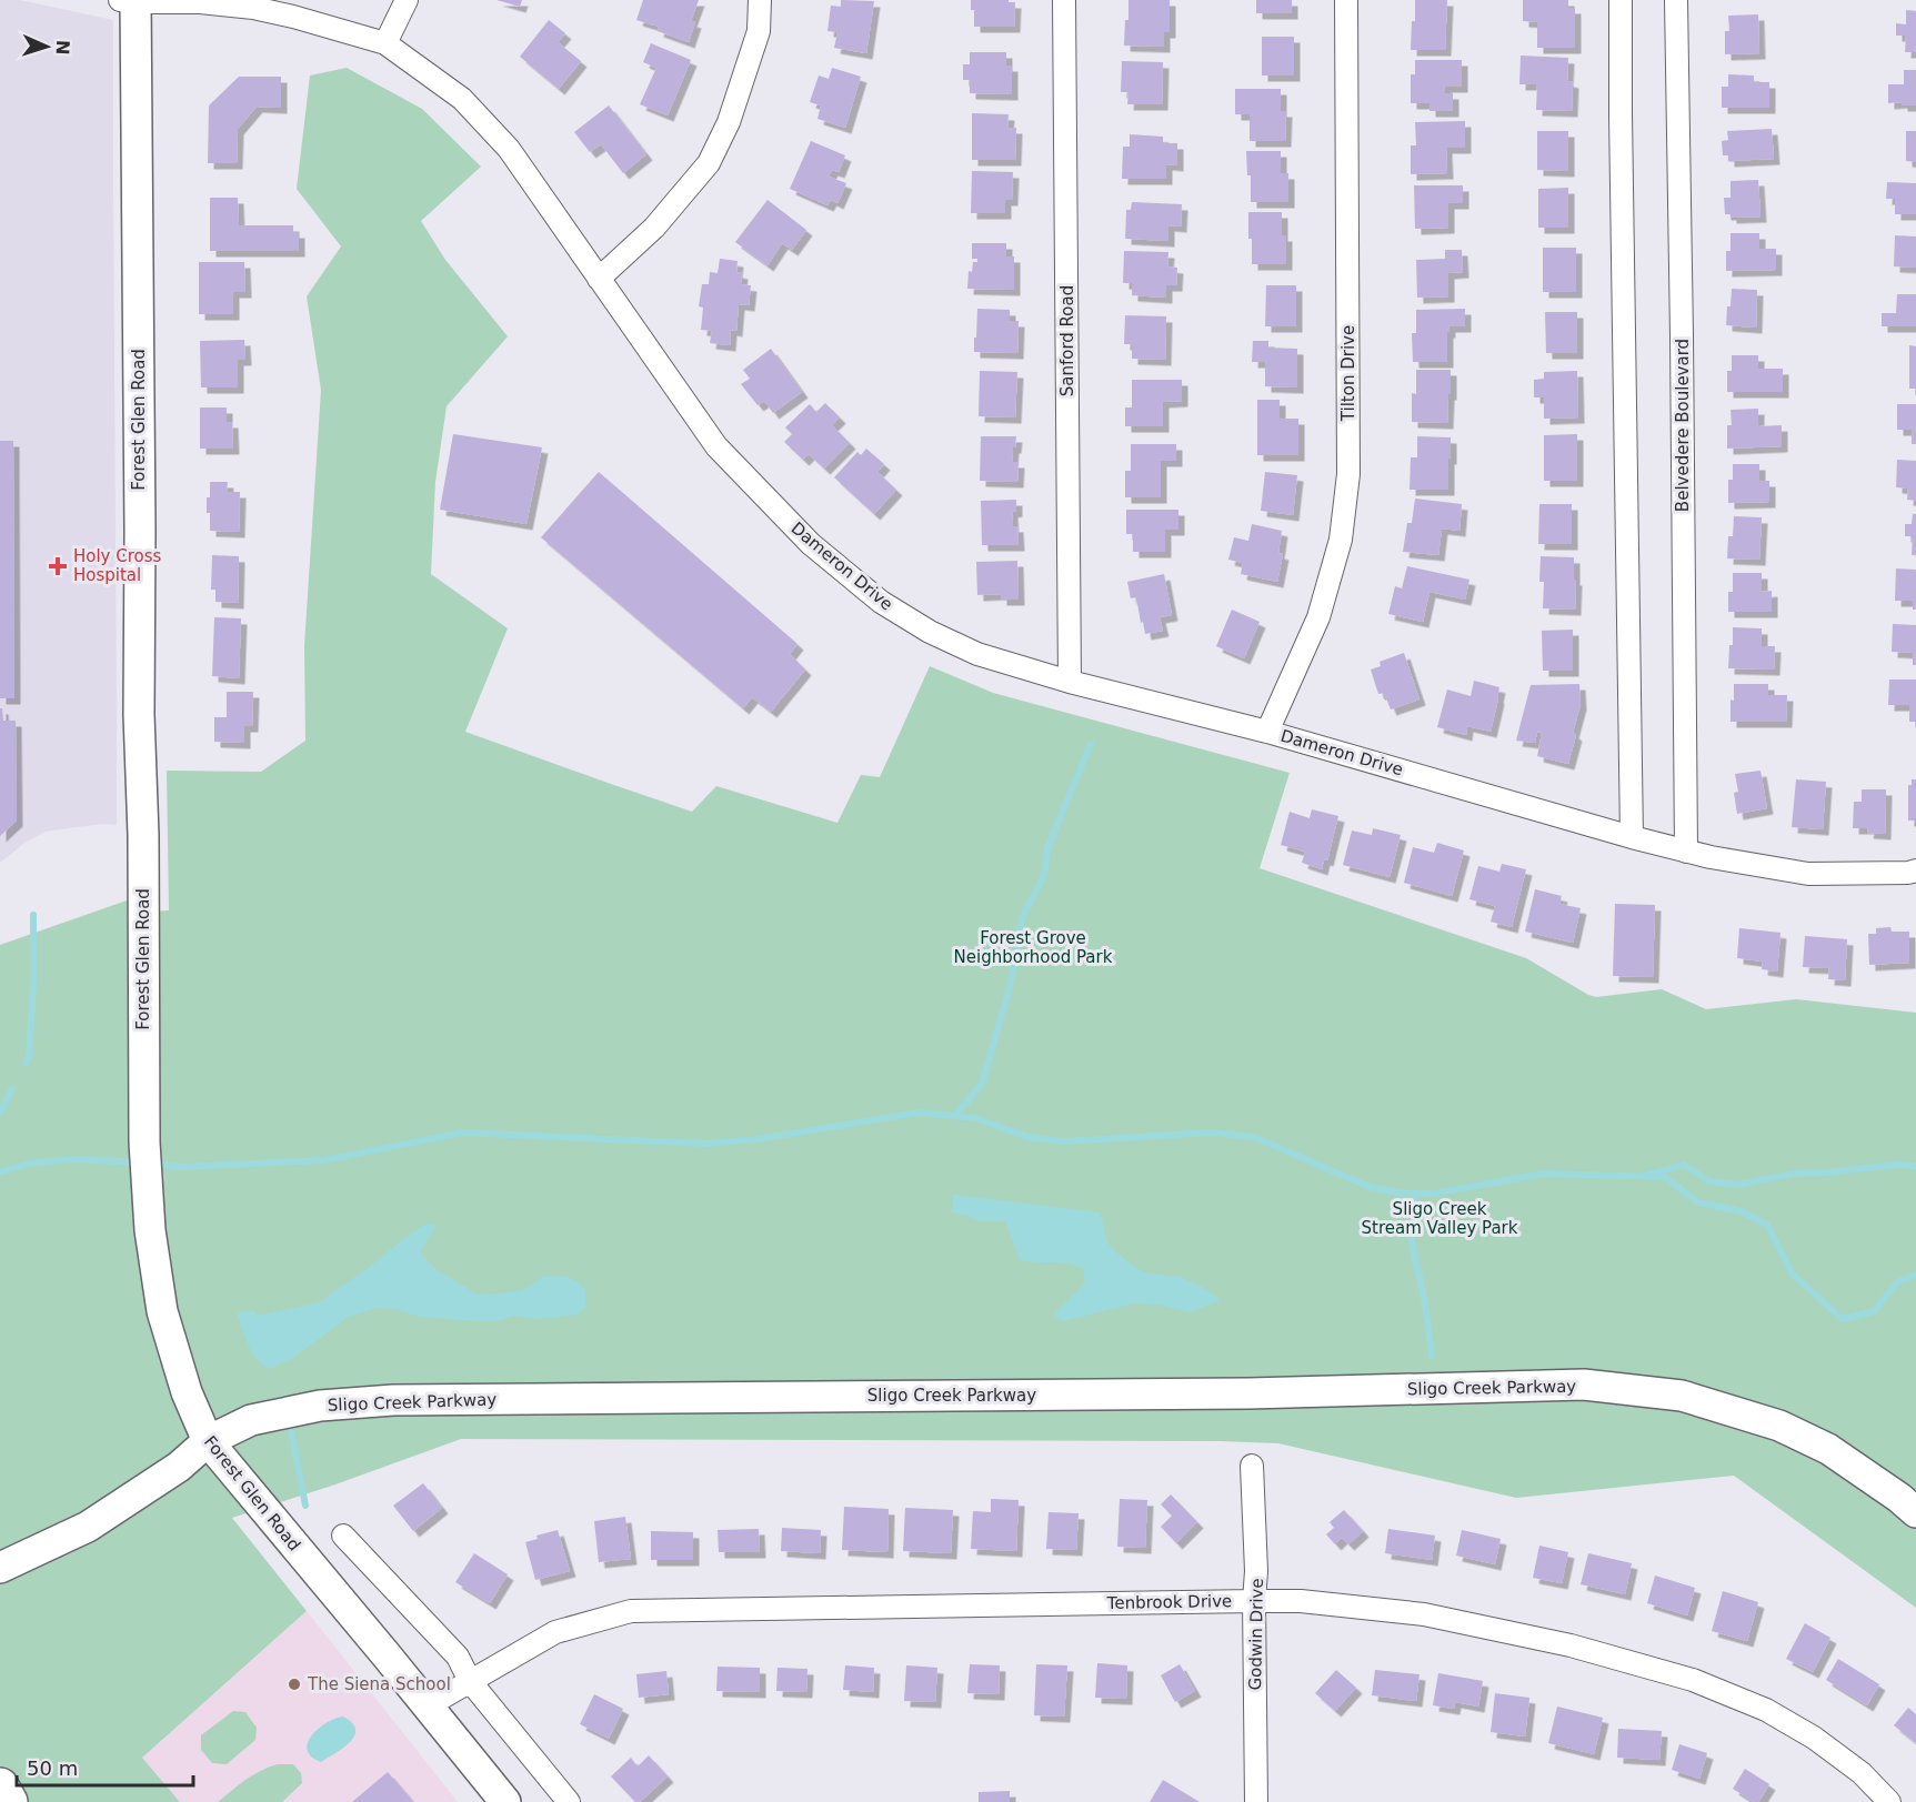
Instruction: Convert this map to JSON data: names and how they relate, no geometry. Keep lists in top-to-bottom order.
{
  "streets": {
    "street": [
      "Sanford Road",
      "Tilton Drive",
      "Forest Glen Road",
      "Belvedere Boulevard",
      "Dameron Drive",
      "Sligo Creek Parkway",
      "Tenbrook Drive",
      "Godwin Drive"
    ]
  },
  "crossings": [
    ["Sanford Road", "Dameron Drive"],
    ["Tilton Drive", "Dameron Drive"],
    ["Forest Glen Road", "Dameron Drive"],
    ["Forest Glen Road", "Sligo Creek Parkway"],
    ["Forest Glen Road", "Tenbrook Drive"],
    ["Belvedere Boulevard", "Dameron Drive"],
    ["Tenbrook Drive", "Godwin Drive"]
  ],
  "parks": ["Forest Grove Neighborhood Park", "Sligo Creek Stream Valley Park"],
  "places": {
    "health": ["Holy Cross Hospital"],
    "other": ["The Siena School"]
  },
  "scale_bar": "50 m",
  "north": "right"
}
